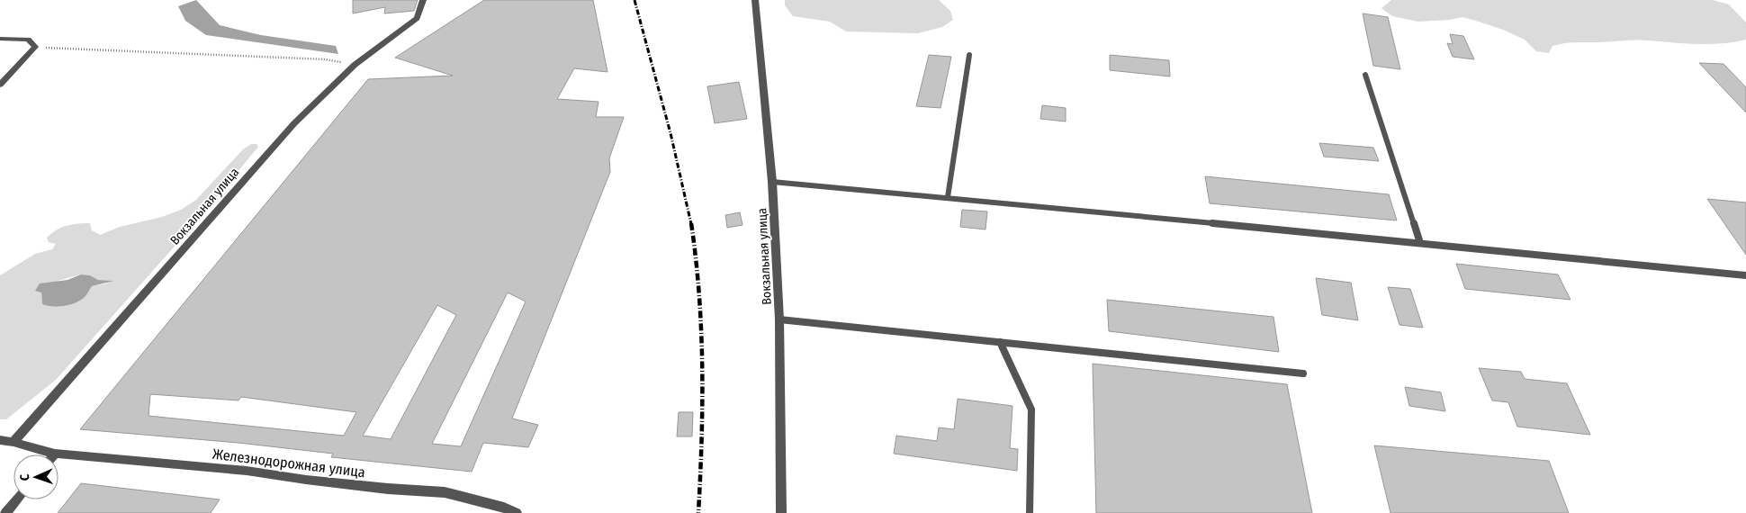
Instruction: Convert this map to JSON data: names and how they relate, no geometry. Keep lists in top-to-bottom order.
{
  "streets": {
    "street": ["Вокзальная улица", "Железнодорожная улица"]
  },
  "crossings": [
    ["Вокзальная улица", "Железнодорожная улица"]
  ],
  "north": "left"
}
